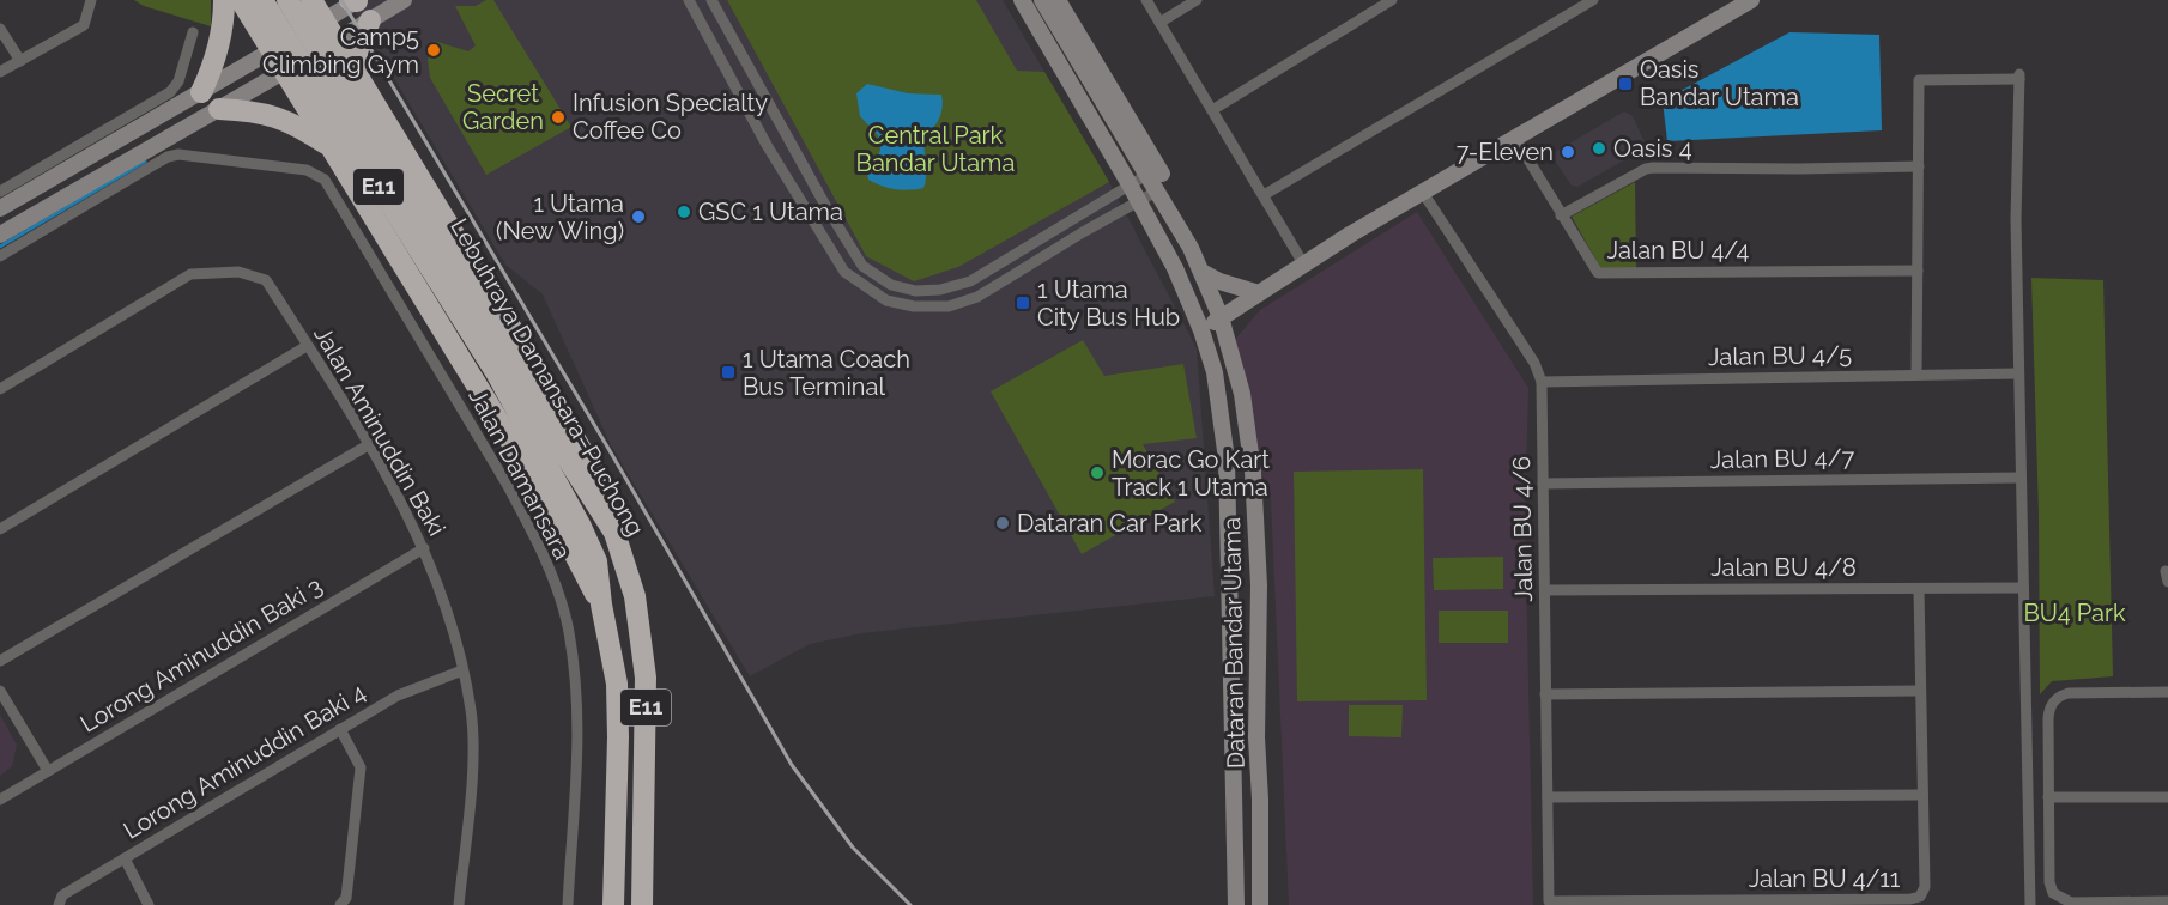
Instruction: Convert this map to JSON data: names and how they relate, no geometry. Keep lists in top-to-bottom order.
{
  "streets": {
    "highway": ["E11", "Lebuhraya Damansara–Puchong"],
    "main road": ["Dataran Bandar Utama"],
    "street": [
      "Jalan BU 4/4",
      "Jalan BU 4/5",
      "Jalan Aminuddin Baki",
      "Jalan BU 4/7",
      "Jalan Damansara",
      "Jalan BU 4/6",
      "Jalan BU 4/8",
      "Lorong Aminuddin Baki 3",
      "Lorong Aminuddin Baki 4",
      "Jalan BU 4/11"
    ]
  },
  "crossings": [
    ["Jalan BU 4/5", "Jalan BU 4/6"],
    ["Jalan Aminuddin Baki", "Lorong Aminuddin Baki 3"],
    ["Jalan Aminuddin Baki", "Lorong Aminuddin Baki 4"],
    ["Jalan BU 4/7", "Jalan BU 4/6"],
    ["Jalan BU 4/6", "Jalan BU 4/8"],
    ["Jalan BU 4/6", "Jalan BU 4/11"],
    ["Jalan BU 4/8", "Jalan BU 4/11"]
  ],
  "parks": ["Secret Garden", "Central Park Bandar Utama", "BU4 Park"],
  "places": {
    "other": [
      "Camp5 Climbing Gym",
      "Infusion Specialty Coffee Co",
      "Oasis 4",
      "7-Eleven",
      "GSC 1 Utama",
      "1 Utama (New Wing)",
      "Morac Go Kart Track 1 Utama",
      "Dataran Car Park"
    ],
    "transit": ["Oasis Bandar Utama", "1 Utama City Bus Hub", "1 Utama Coach Bus Terminal"]
  }
}
